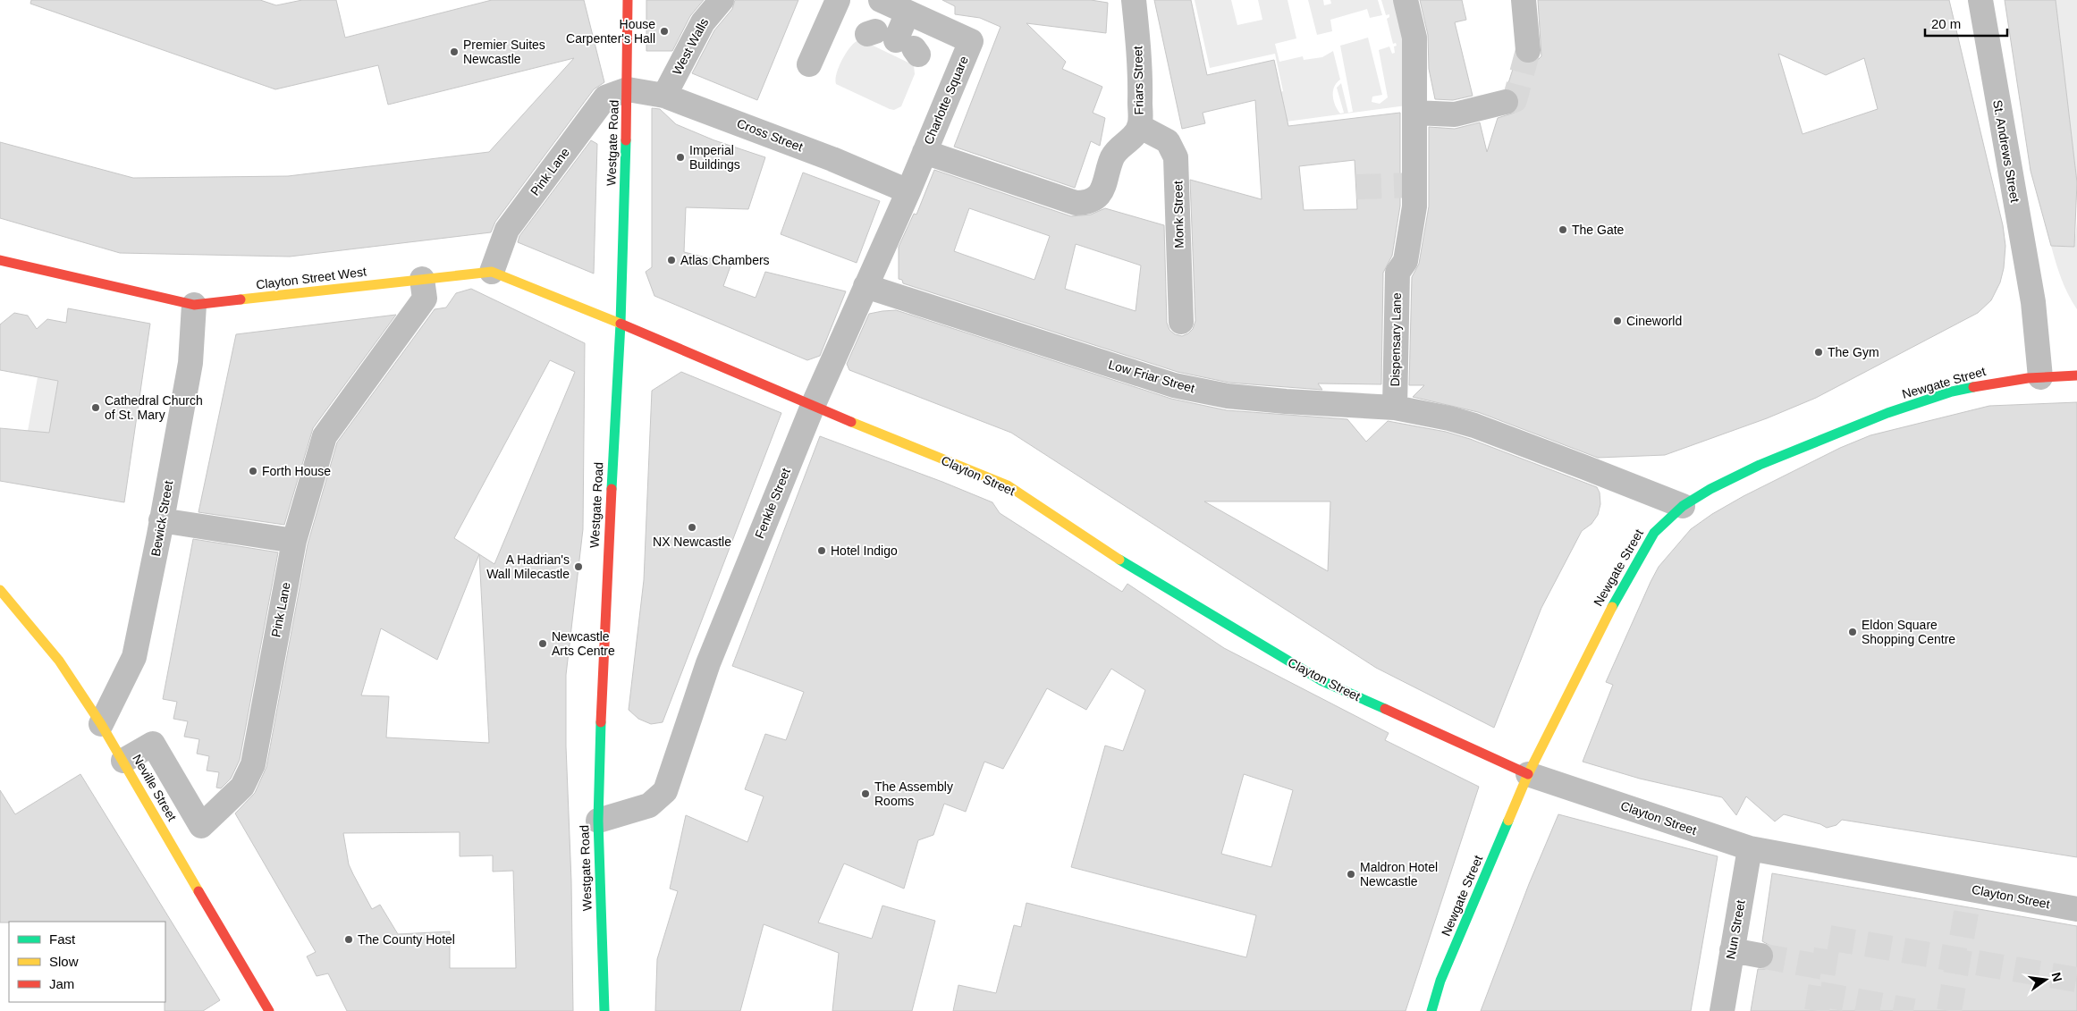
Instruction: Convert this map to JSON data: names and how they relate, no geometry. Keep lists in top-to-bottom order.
{
  "streets": {
    "main road": [
      "Westgate Road",
      "Clayton Street West",
      "Newgate Street",
      "Clayton Street",
      "Neville Street"
    ],
    "street": [
      "West Walls",
      "Friars Street",
      "Charlotte Square",
      "Cross Street",
      "St. Andrews Street",
      "Pink Lane",
      "Monk Street",
      "Dispensary Lane",
      "Low Friar Street",
      "Fenkle Street",
      "Bewick Street",
      "Nun Street"
    ]
  },
  "crossings": [
    ["West Walls", "Cross Street"],
    ["Friars Street", "Charlotte Square"],
    ["Friars Street", "Monk Street"],
    ["Friars Street", "Fenkle Street"],
    ["Charlotte Square", "Fenkle Street"],
    ["Cross Street", "Westgate Road"],
    ["Cross Street", "Pink Lane"],
    ["Cross Street", "Fenkle Street"],
    ["Westgate Road", "Pink Lane"],
    ["Westgate Road", "Clayton Street West"],
    ["Westgate Road", "Clayton Street"],
    ["Westgate Road", "Fenkle Street"],
    ["St. Andrews Street", "Newgate Street"],
    ["Pink Lane", "Clayton Street West"],
    ["Pink Lane", "Neville Street"],
    ["Clayton Street West", "Clayton Street"],
    ["Clayton Street West", "Bewick Street"],
    ["Dispensary Lane", "Low Friar Street"],
    ["Low Friar Street", "Newgate Street"],
    ["Low Friar Street", "Fenkle Street"],
    ["Newgate Street", "Clayton Street"],
    ["Clayton Street", "Fenkle Street"],
    ["Clayton Street", "Nun Street"],
    ["Bewick Street", "Neville Street"]
  ],
  "places": [
    "House Carpenter's Hall",
    "Premier Suites Newcastle",
    "Imperial Buildings",
    "The Gate",
    "Atlas Chambers",
    "Cineworld",
    "The Gym",
    "Cathedral Church of St. Mary",
    "Forth House",
    "NX Newcastle",
    "Hotel Indigo",
    "A Hadrian's Wall Milecastle",
    "Eldon Square Shopping Centre",
    "Newcastle Arts Centre",
    "The Assembly Rooms",
    "Maldron Hotel Newcastle",
    "The County Hotel"
  ],
  "legend": ["Fast", "Slow", "Jam"],
  "scale_bar": "20 m",
  "north": "right"
}
